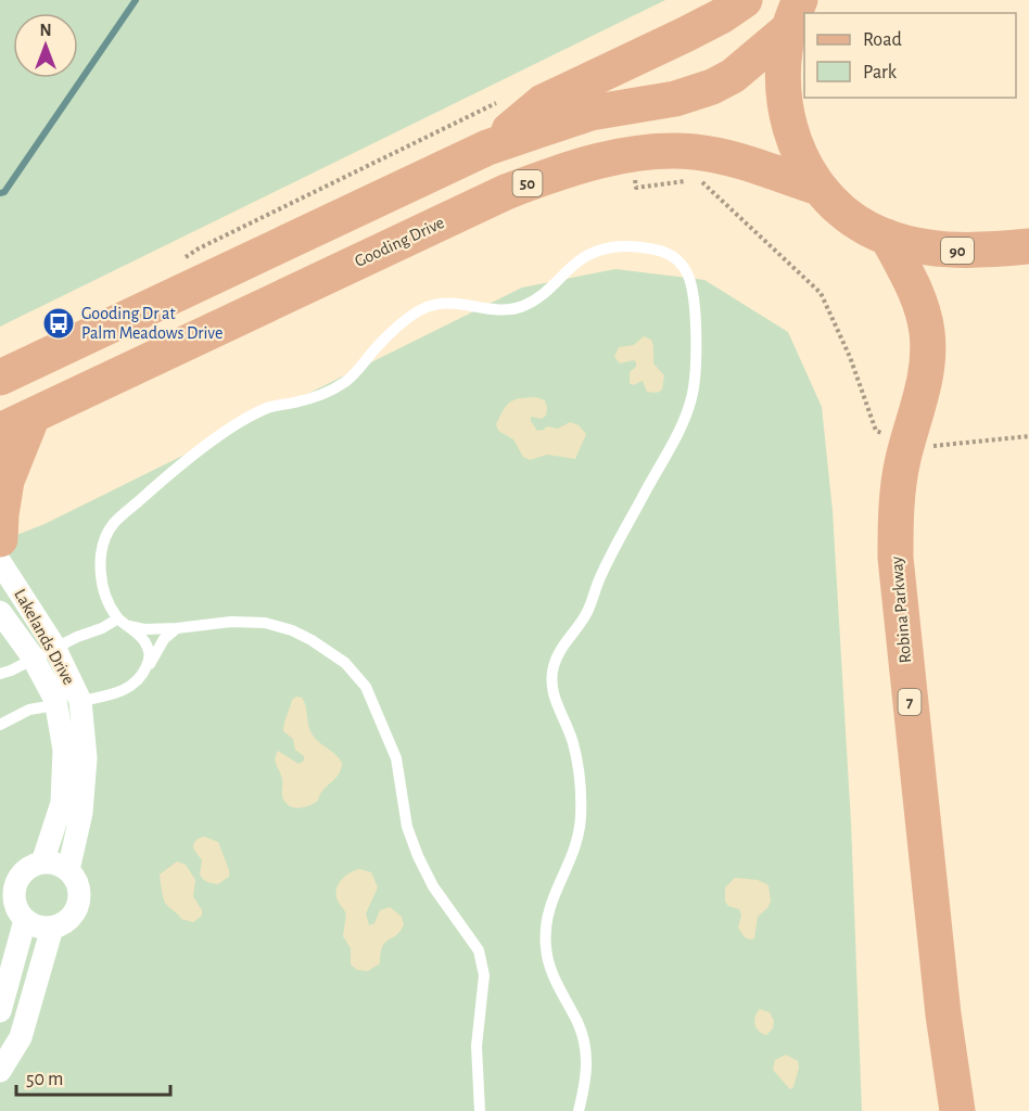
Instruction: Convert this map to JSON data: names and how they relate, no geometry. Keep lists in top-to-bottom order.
{
  "streets": {
    "main road": [
      "50",
      "Gooding Drive",
      "90",
      "Robina Parkway",
      "7"
    ],
    "street": ["Lakelands Drive"]
  },
  "crossings": [
    ["Gooding Drive", "90"],
    ["90", "Robina Parkway"]
  ],
  "places": {
    "bus stop": ["Gooding Dr at Palm Meadows Drive"]
  },
  "legend": ["Road", "Park"],
  "scale_bar": "50 m",
  "north": "top"
}
